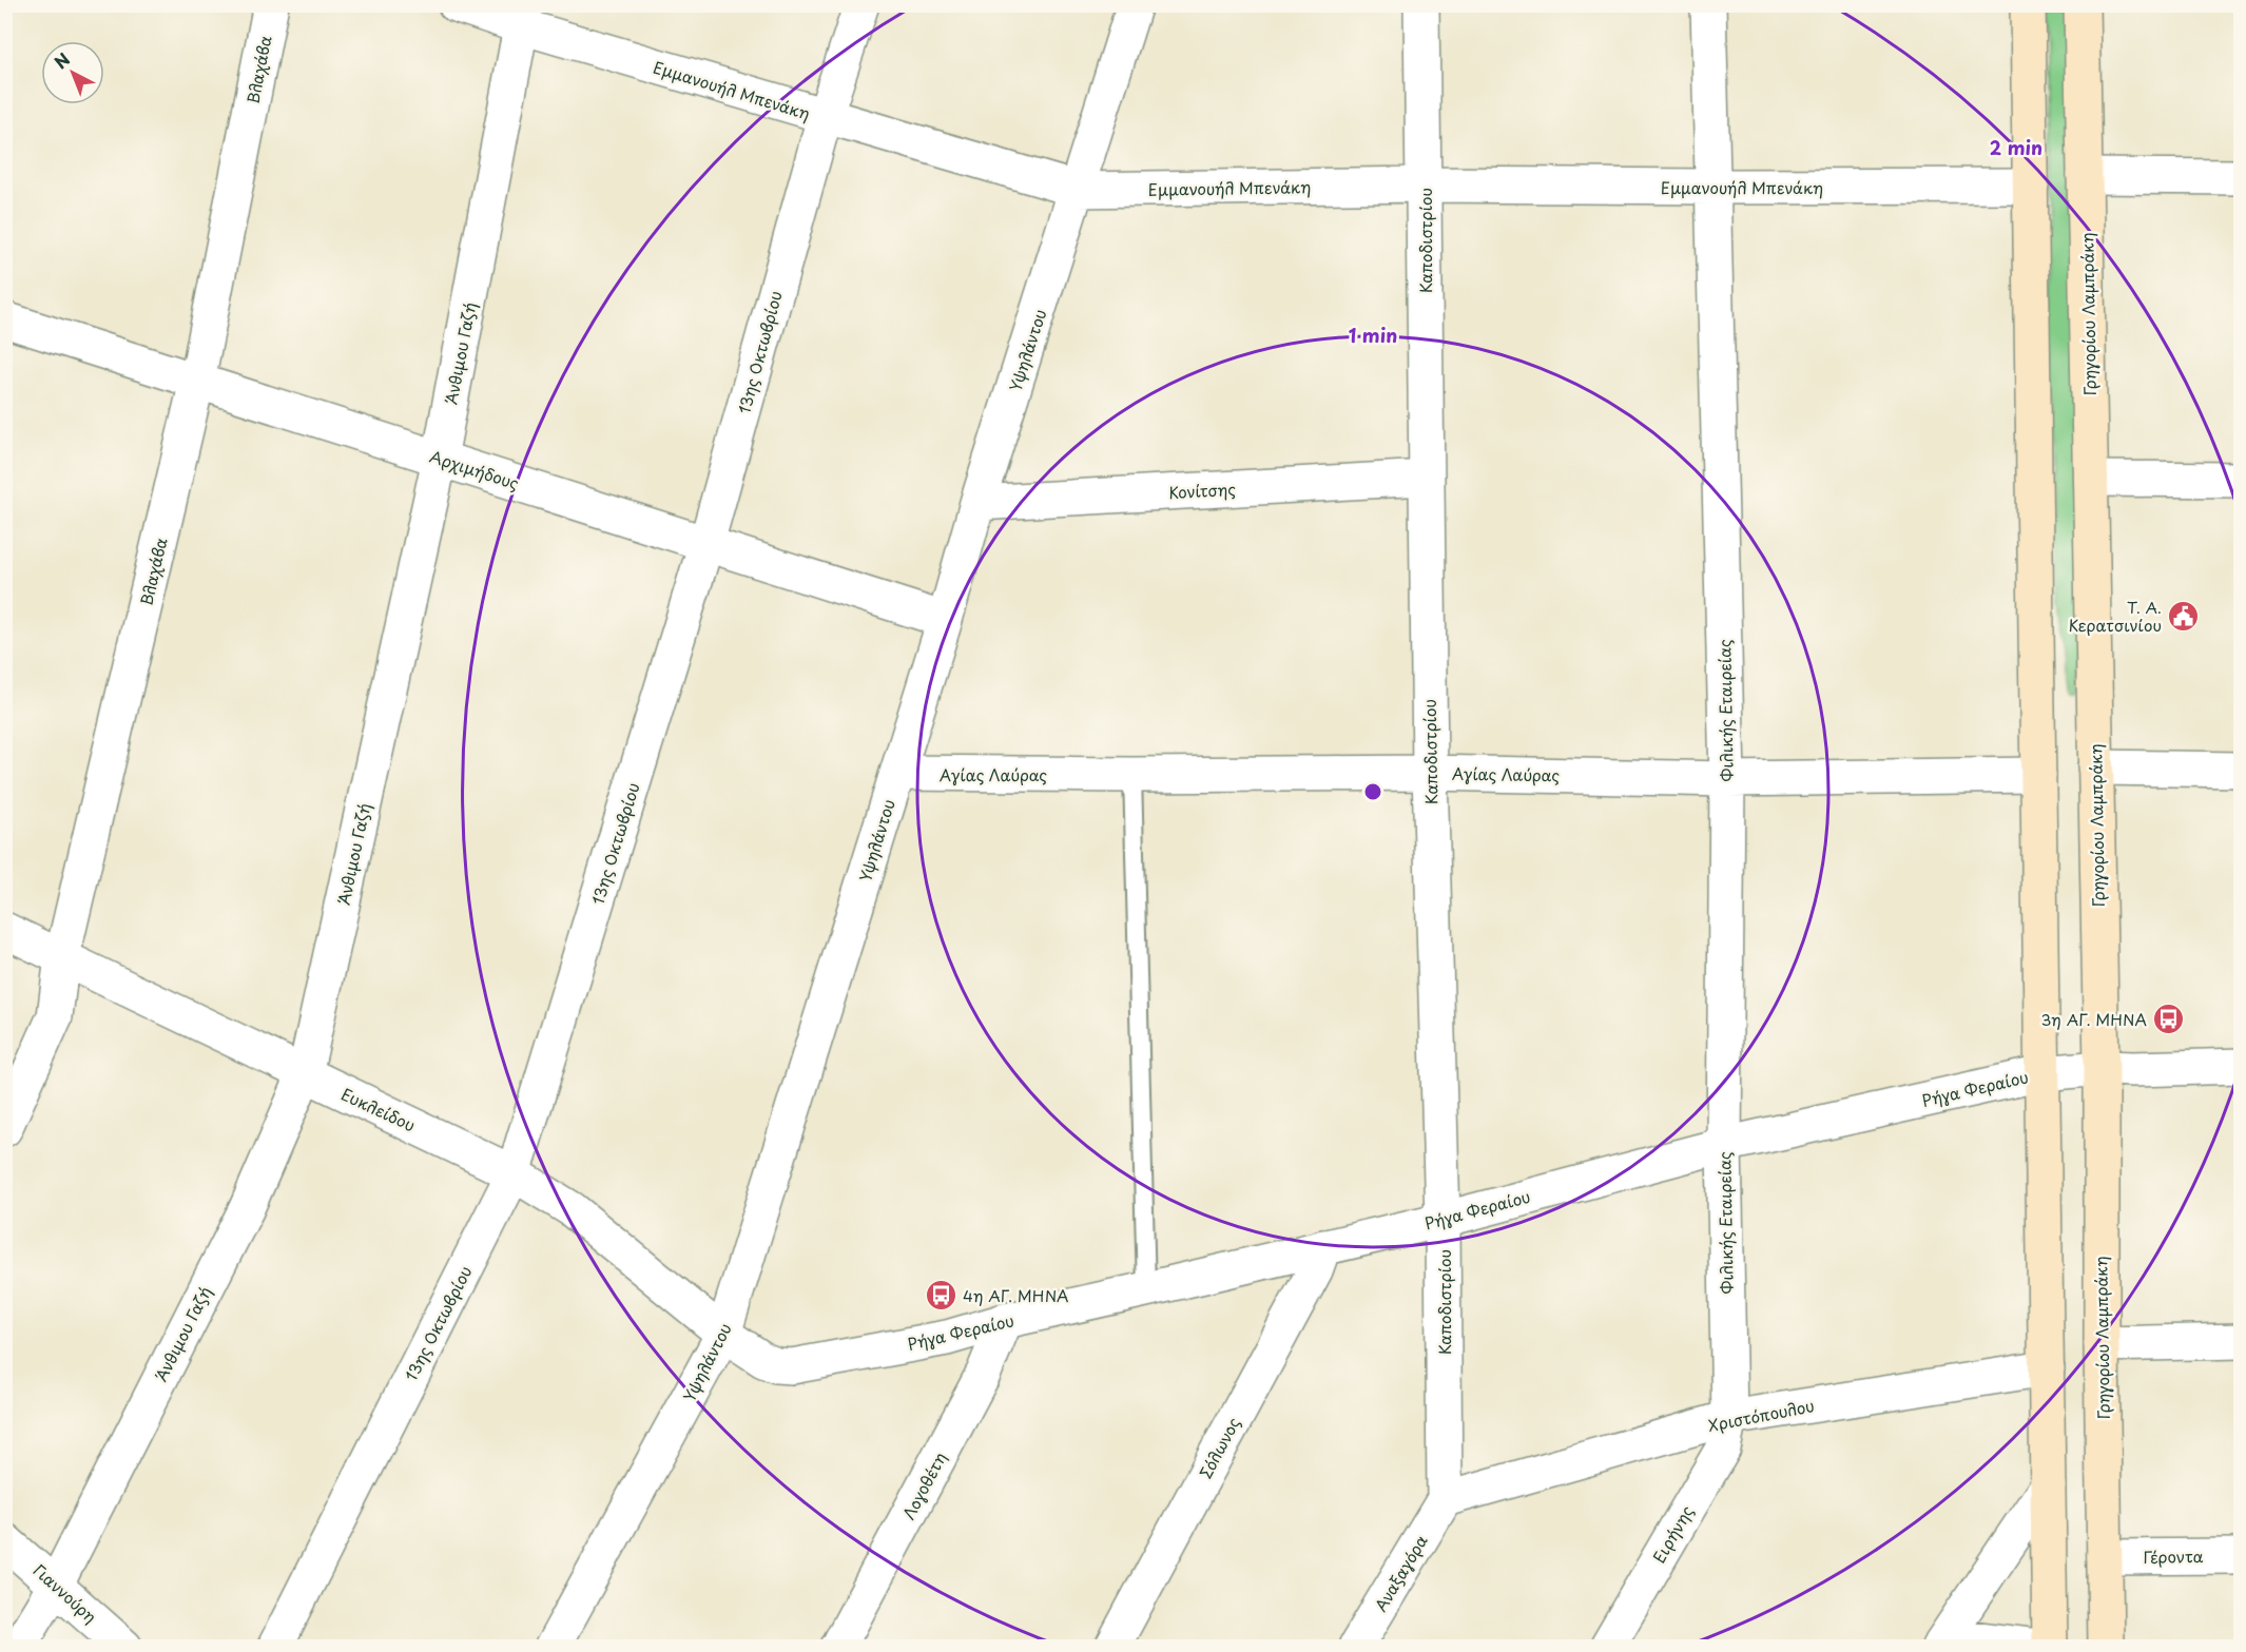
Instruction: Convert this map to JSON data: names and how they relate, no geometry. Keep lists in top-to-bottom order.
{
  "streets": {
    "main road": ["Γρηγορίου Λαμπράκη"],
    "street": [
      "Βλαχάβα",
      "Εμμανουήλ Μπενάκη",
      "Καποδιστρίου",
      "Υψηλάντου",
      "13ης Οκτωβρίου",
      "Άνθιμου Γαζή",
      "Αρχιμήδους",
      "Κονίτσης",
      "Φιλικής Εταιρείας",
      "Αγίας Λαύρας",
      "Ρήγα Φεραίου",
      "Ευκλείδου",
      "Χριστόπουλου",
      "Σόλωνος",
      "Λογοθέτη",
      "Ειρήνης",
      "Γέροντα",
      "Αναξαγόρα",
      "Γιαννούρη"
    ]
  },
  "crossings": [
    ["Βλαχάβα", "Αρχιμήδους"],
    ["Βλαχάβα", "Ευκλείδου"],
    ["Εμμανουήλ Μπενάκη", "Καποδιστρίου"],
    ["Εμμανουήλ Μπενάκη", "Υψηλάντου"],
    ["Εμμανουήλ Μπενάκη", "13ης Οκτωβρίου"],
    ["Εμμανουήλ Μπενάκη", "Άνθιμου Γαζή"],
    ["Εμμανουήλ Μπενάκη", "Φιλικής Εταιρείας"],
    ["Καποδιστρίου", "Κονίτσης"],
    ["Καποδιστρίου", "Αγίας Λαύρας"],
    ["Καποδιστρίου", "Ρήγα Φεραίου"],
    ["Καποδιστρίου", "Χριστόπουλου"],
    ["Καποδιστρίου", "Αναξαγόρα"],
    ["Γρηγορίου Λαμπράκη", "Ρήγα Φεραίου"],
    ["Γρηγορίου Λαμπράκη", "Γέροντα"],
    ["Υψηλάντου", "Αρχιμήδους"],
    ["Υψηλάντου", "Κονίτσης"],
    ["Υψηλάντου", "Αγίας Λαύρας"],
    ["Υψηλάντου", "Ρήγα Φεραίου"],
    ["Υψηλάντου", "Ευκλείδου"],
    ["13ης Οκτωβρίου", "Αρχιμήδους"],
    ["13ης Οκτωβρίου", "Ευκλείδου"],
    ["Άνθιμου Γαζή", "Αρχιμήδους"],
    ["Άνθιμου Γαζή", "Ευκλείδου"],
    ["Άνθιμου Γαζή", "Γιαννούρη"],
    ["Φιλικής Εταιρείας", "Αγίας Λαύρας"],
    ["Φιλικής Εταιρείας", "Ρήγα Φεραίου"],
    ["Φιλικής Εταιρείας", "Χριστόπουλου"],
    ["Φιλικής Εταιρείας", "Ειρήνης"],
    ["Ρήγα Φεραίου", "Ευκλείδου"],
    ["Ρήγα Φεραίου", "Σόλωνος"],
    ["Ρήγα Φεραίου", "Λογοθέτη"],
    ["Χριστόπουλου", "Ειρήνης"],
    ["Χριστόπουλου", "Αναξαγόρα"]
  ],
  "places": {
    "public building": ["Τ. Α. Κερατσινίου"],
    "bus stop": ["3η ΑΓ. ΜΗΝΑ", "4η ΑΓ. ΜΗΝΑ"]
  },
  "north": "top left",
  "rings": ["2 min", "1 min"]
}
